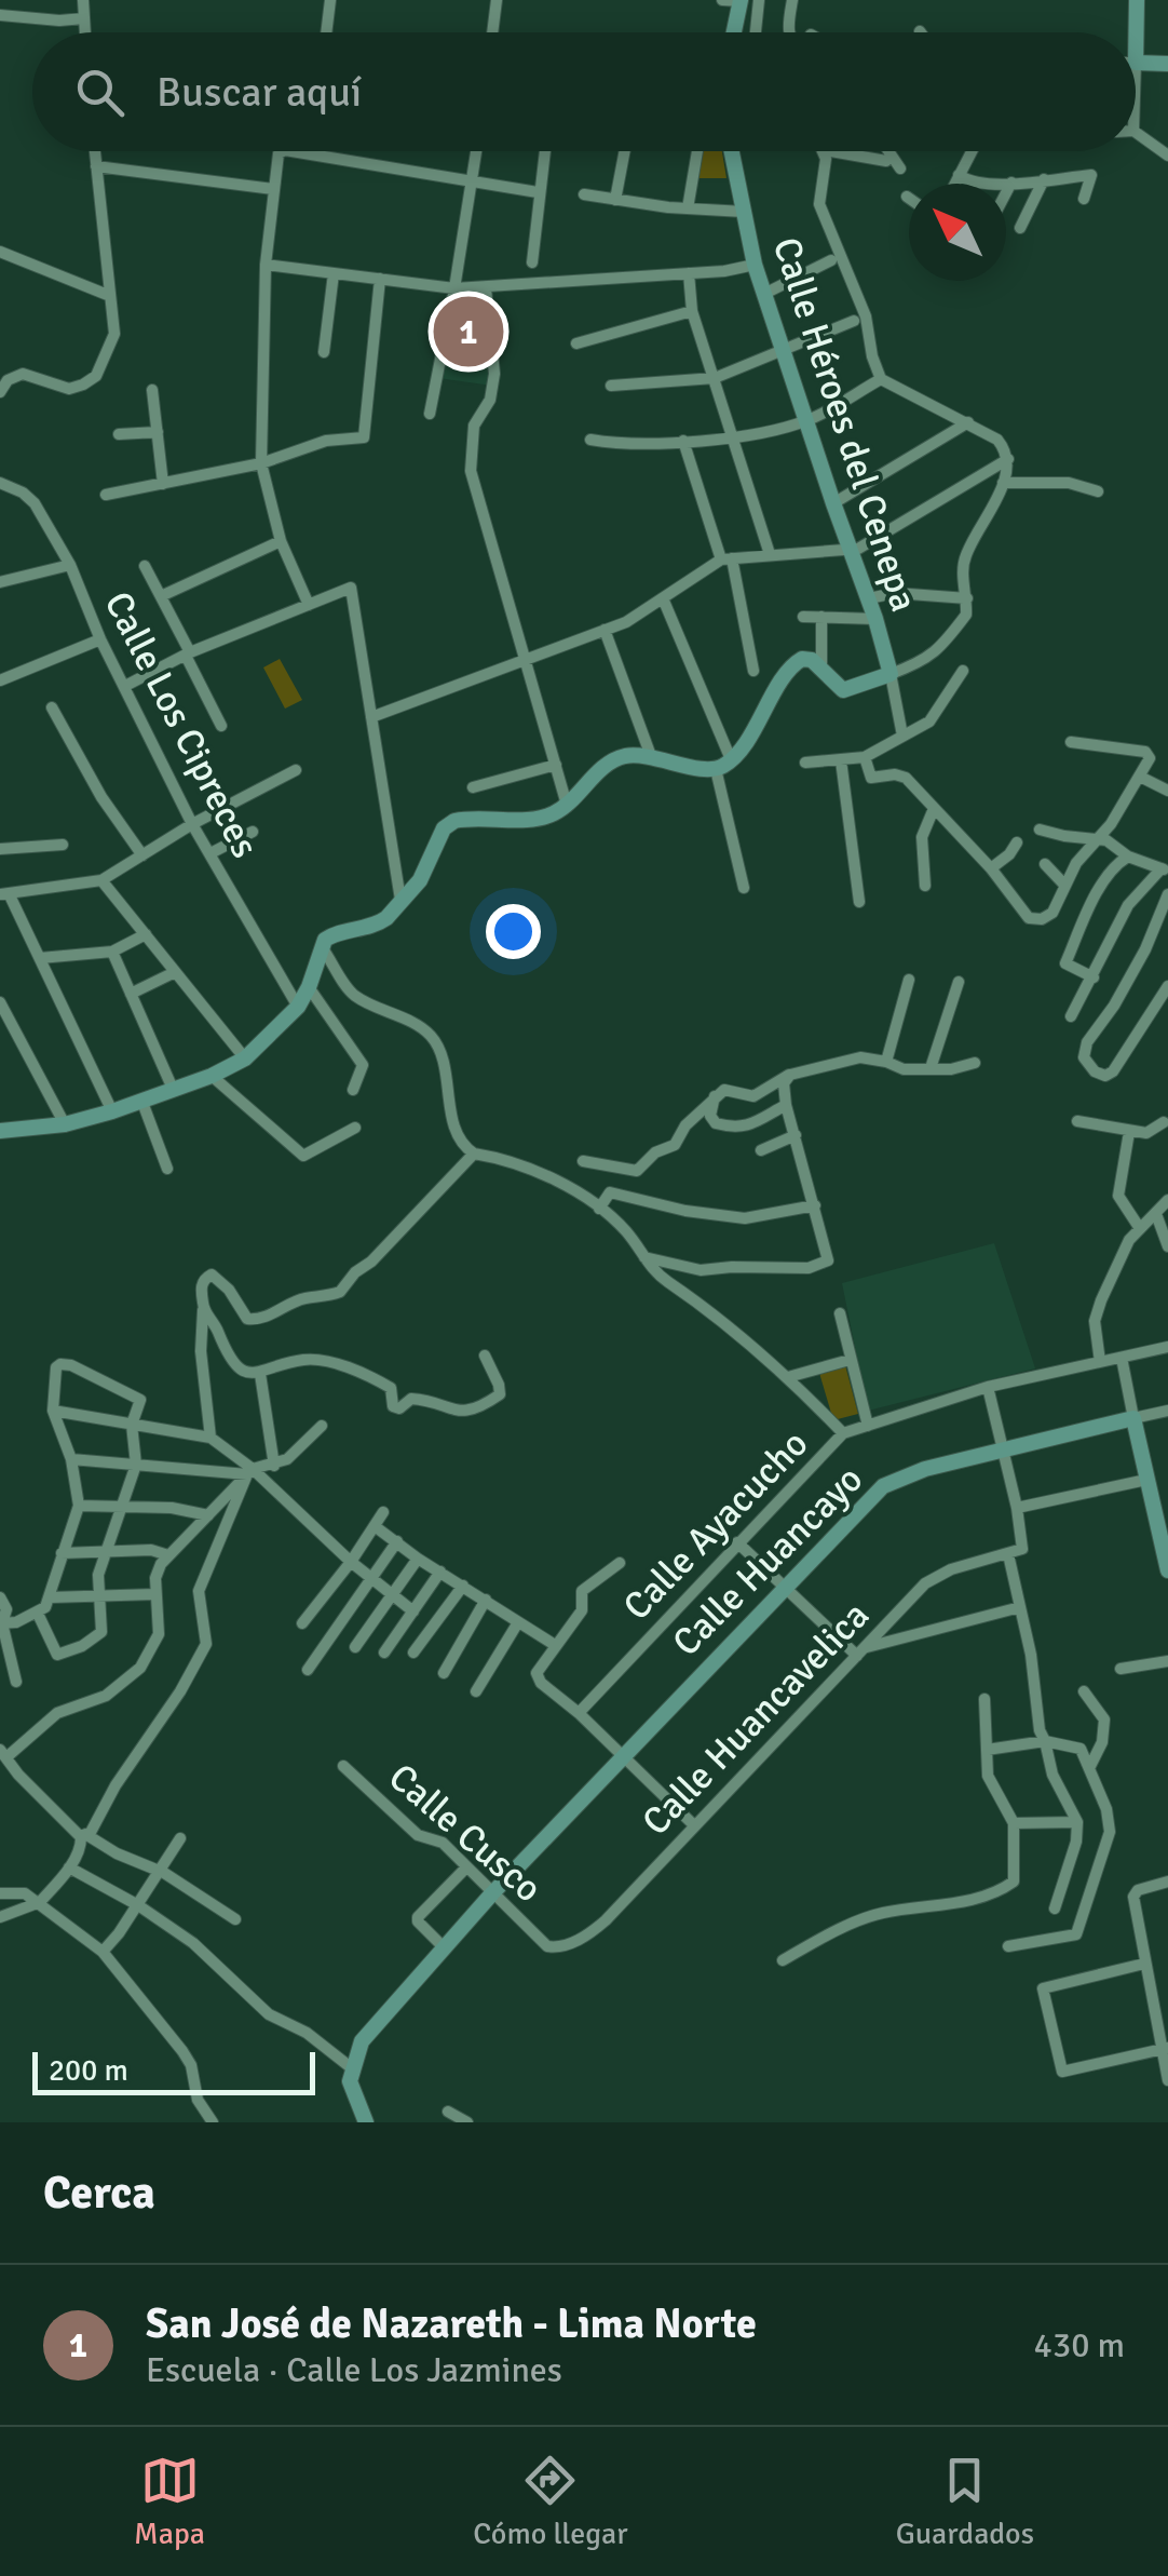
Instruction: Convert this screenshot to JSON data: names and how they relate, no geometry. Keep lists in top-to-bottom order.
{
  "streets": {
    "street": [
      "Calle Héroes del Cenepa",
      "Calle Los Cipreces",
      "Calle Ayacucho",
      "Calle Huancayo",
      "Calle Huancavelica",
      "Calle Cusco"
    ]
  },
  "crossings": [
    ["Calle Huancayo", "Calle Cusco"],
    ["Calle Huancavelica", "Calle Cusco"]
  ],
  "scale_bar": "200 m",
  "north": "top left",
  "page": {
    "search": "Buscar aquí",
    "pins": "1",
    "scale": "200 m",
    "heading": "Cerca",
    "list": [
      {
        "mark": "1",
        "name": "San José de Nazareth - Lima Norte",
        "note": "Escuela · Calle Los Jazmines",
        "value": "430 m"
      }
    ],
    "nav": ["Mapa", "Cómo llegar", "Guardados"]
  }
}
